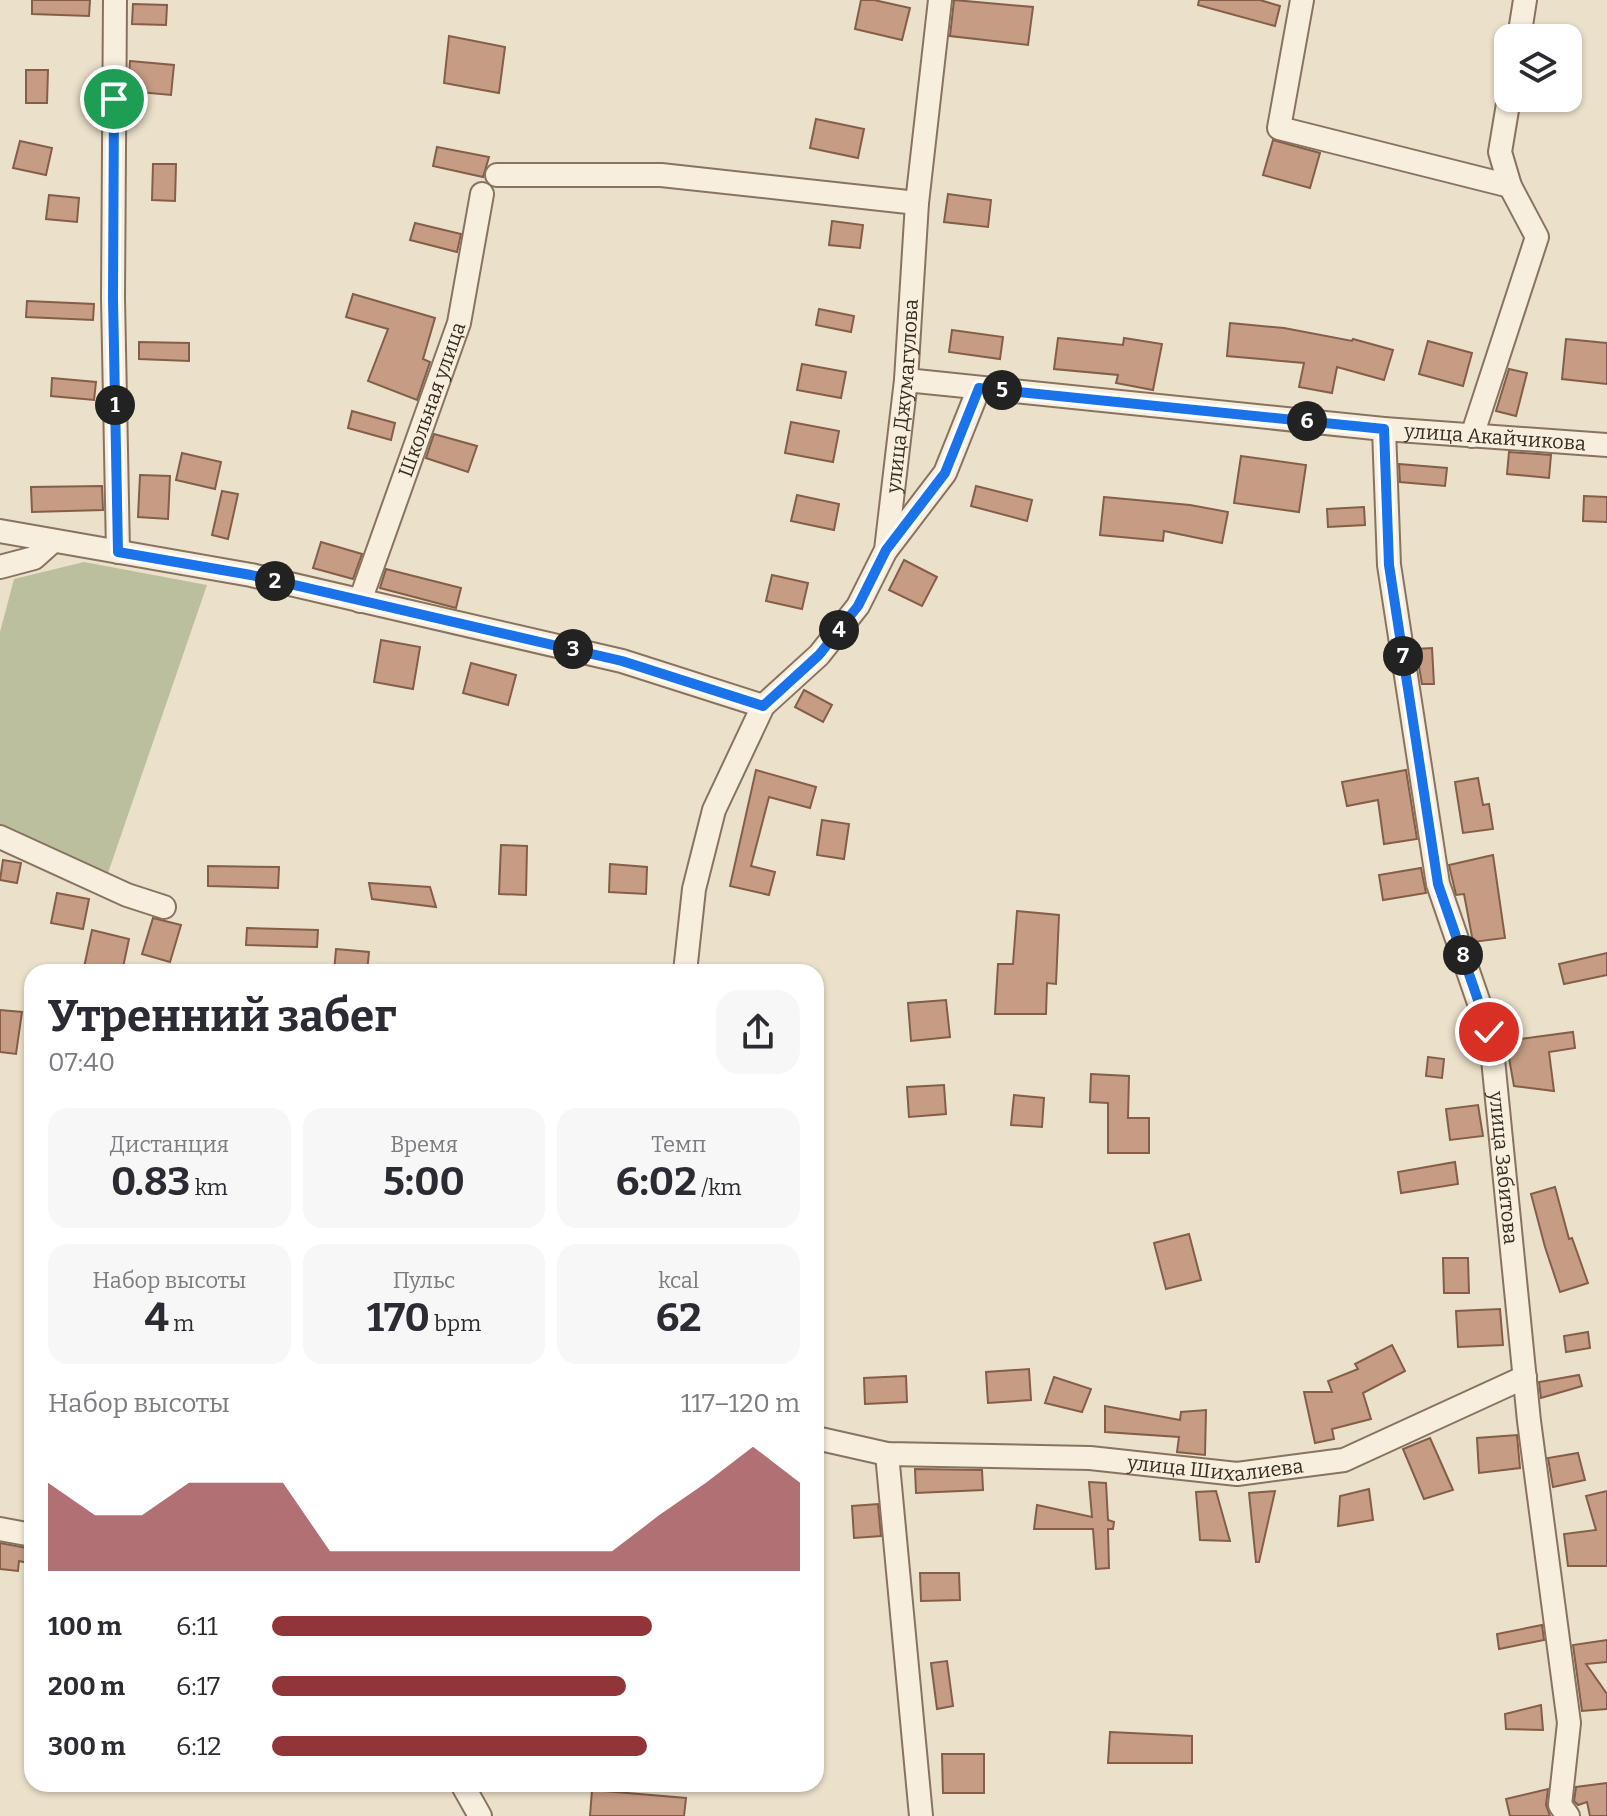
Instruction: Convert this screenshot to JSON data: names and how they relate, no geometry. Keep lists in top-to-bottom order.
{
  "streets": {
    "street": [
      "улица Джумагулова",
      "Школьная улица",
      "улица Акайчикова",
      "улица Забитова",
      "улица Шихалиева"
    ]
  },
  "crossings": [
    ["улица Джумагулова", "улица Акайчикова"],
    ["улица Акайчикова", "улица Забитова"],
    ["улица Забитова", "улица Шихалиева"]
  ],
  "page": {
    "pins": [
      "5",
      "1",
      "6",
      "2",
      "4",
      "3",
      "7",
      "8"
    ],
    "heading": ["Утренний забег", "07:40"],
    "stats": [
      ["Дистанция", "0.83 km"],
      ["Время", "5:00"],
      ["Темп", "6:02 /km"],
      ["Набор высоты", "4 m"],
      ["Пульс", "170 bpm"],
      ["kcal", "62"]
    ],
    "chart": ["Набор высоты", "117–120 m"],
    "list": [
      {
        "name": "100 m",
        "note": "6:11"
      },
      {
        "name": "200 m",
        "note": "6:17"
      },
      {
        "name": "300 m",
        "note": "6:12"
      }
    ]
  }
}
